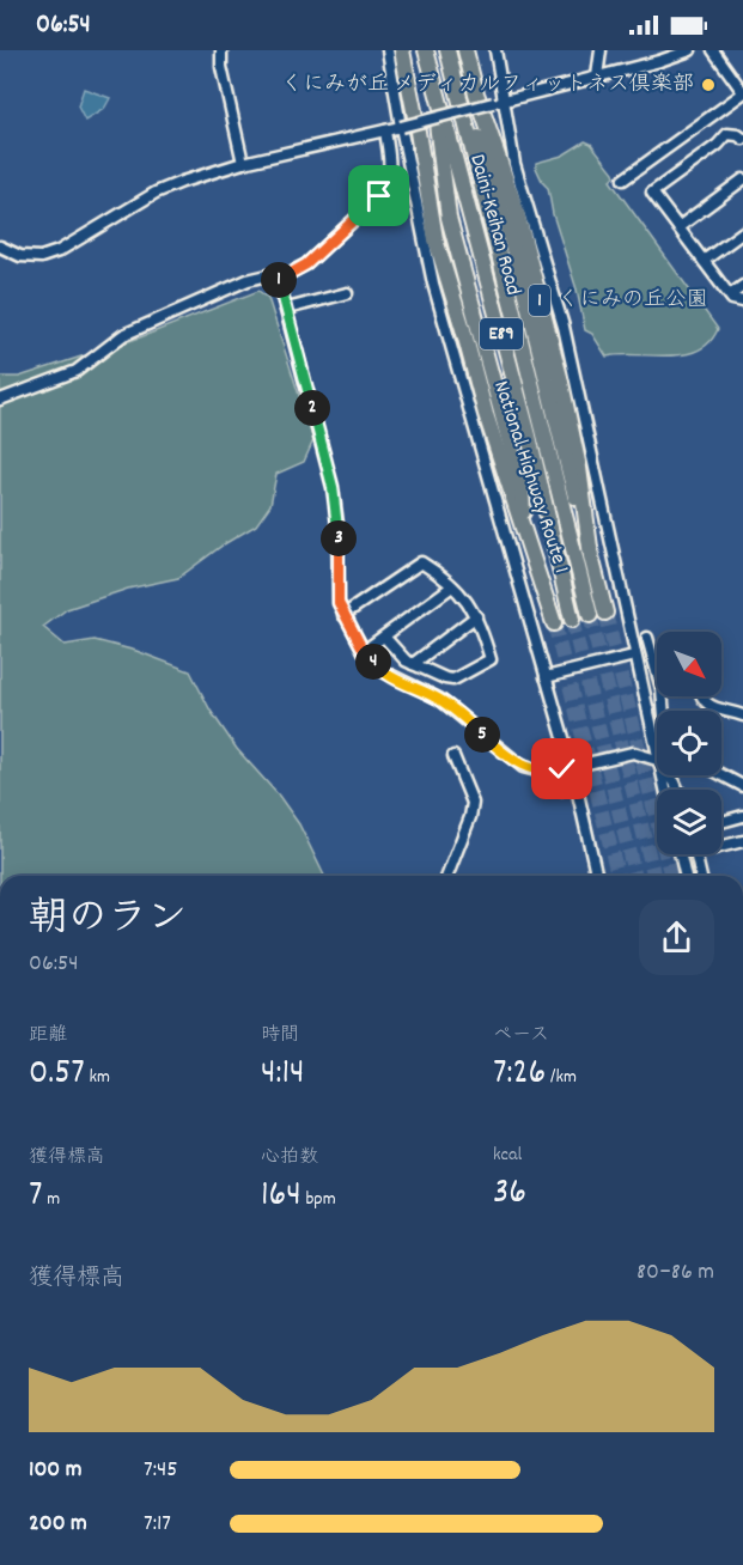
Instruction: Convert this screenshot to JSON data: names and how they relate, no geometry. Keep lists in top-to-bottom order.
{
  "streets": {
    "highway": [
      "Daini-Keihan Road",
      "1",
      "E89",
      "National Highway Route 1"
    ]
  },
  "crossings": [
    ["Daini-Keihan Road", "National Highway Route 1"]
  ],
  "parks": ["くにみの丘公園"],
  "places": ["くにみが丘 メディカルフィットネス倶楽部"],
  "north": "bottom right",
  "page": {
    "status": "06:54",
    "pins": [
      "1",
      "2",
      "3",
      "4",
      "5"
    ],
    "heading": ["朝のラン", "06:54"],
    "stats": [
      ["距離", "0.57 km"],
      ["時間", "4:14"],
      ["ペース", "7:26 /km"],
      ["獲得標高", "7 m"],
      ["心拍数", "164 bpm"],
      ["kcal", "36"]
    ],
    "chart": ["獲得標高", "80–86 m"],
    "list": [
      {
        "name": "100 m",
        "note": "7:45"
      },
      {
        "name": "200 m",
        "note": "7:17"
      }
    ]
  }
}
